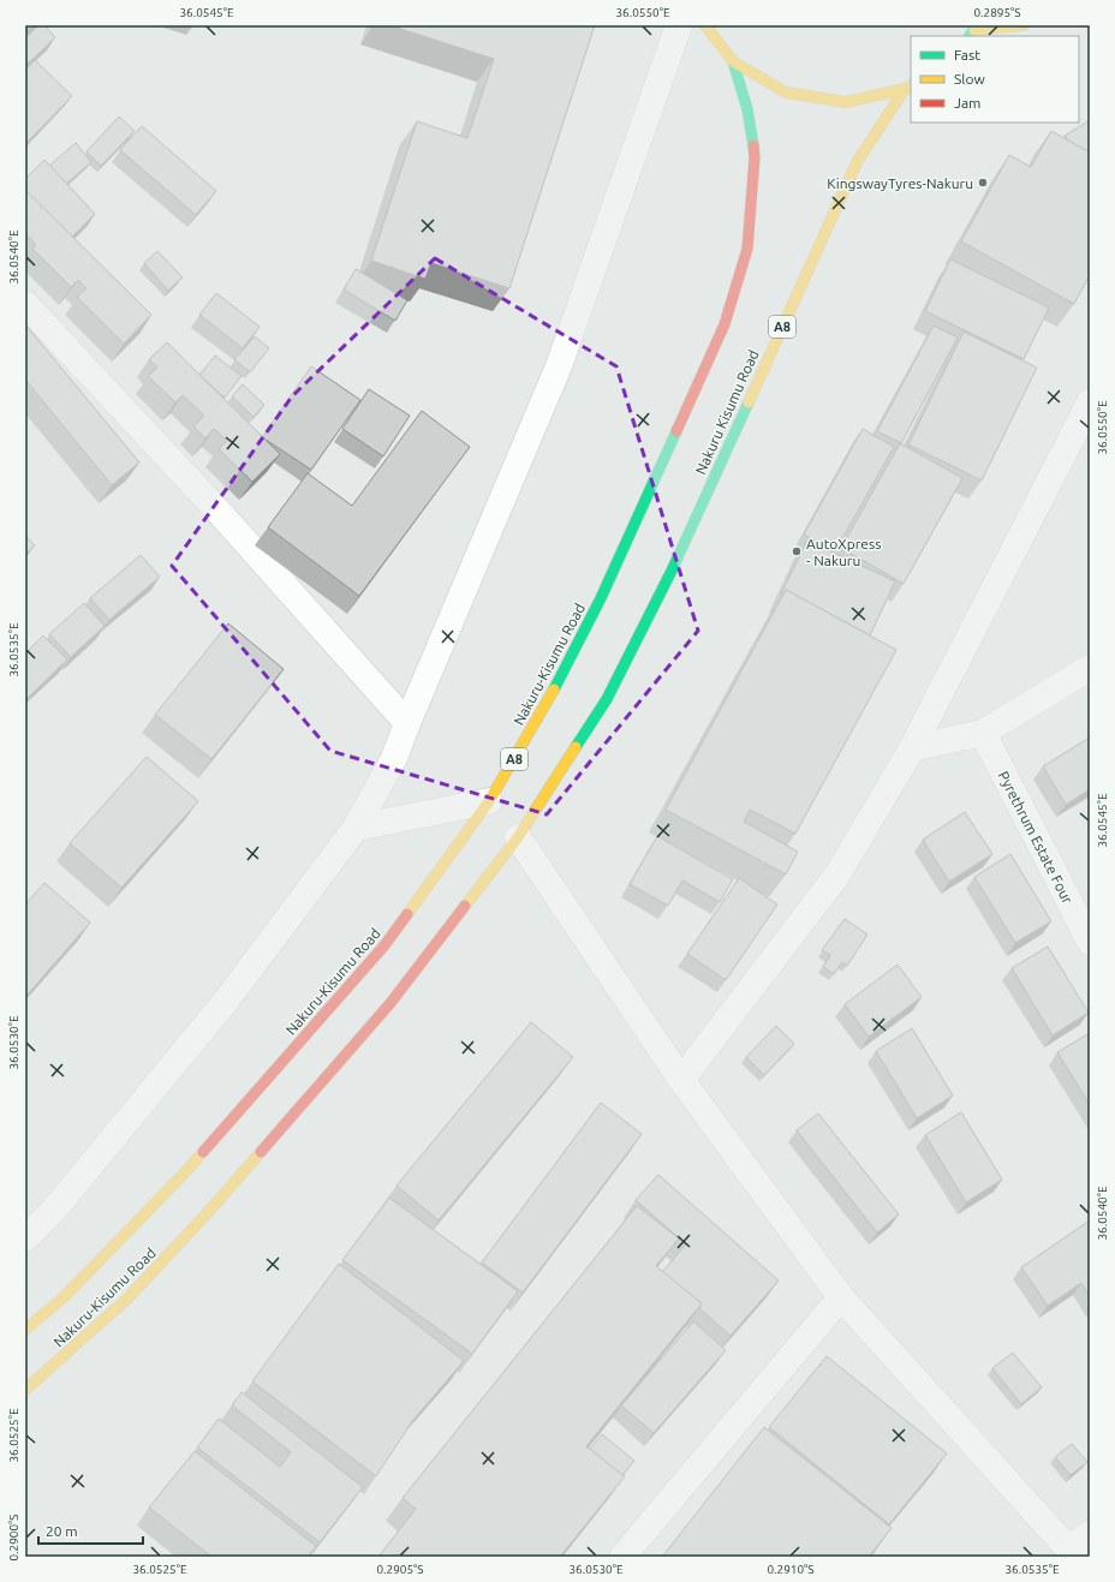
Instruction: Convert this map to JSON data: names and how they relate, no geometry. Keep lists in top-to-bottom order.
{
  "streets": {
    "main road": ["A8", "Nakuru Kisumu Road", "Nakuru-Kisumu Road"],
    "street": ["Pyrethrum Estate Four"]
  },
  "crossings": [
    ["A8", "Nakuru Kisumu Road"],
    ["A8", "Nakuru-Kisumu Road"],
    ["Nakuru Kisumu Road", "Nakuru-Kisumu Road"]
  ],
  "places": ["KingswayTyres-Nakuru", "AutoXpress - Nakuru"],
  "legend": ["Fast", "Slow", "Jam"],
  "scale_bar": "20 m",
  "coordinates": [
    "36.0545°E",
    "36.0550°E",
    "0.2895°S",
    "36.0540°E",
    "36.0535°E",
    "36.0530°E",
    "36.0525°E",
    "0.2900°S",
    "0.2905°S",
    "0.2910°S"
  ]
}
